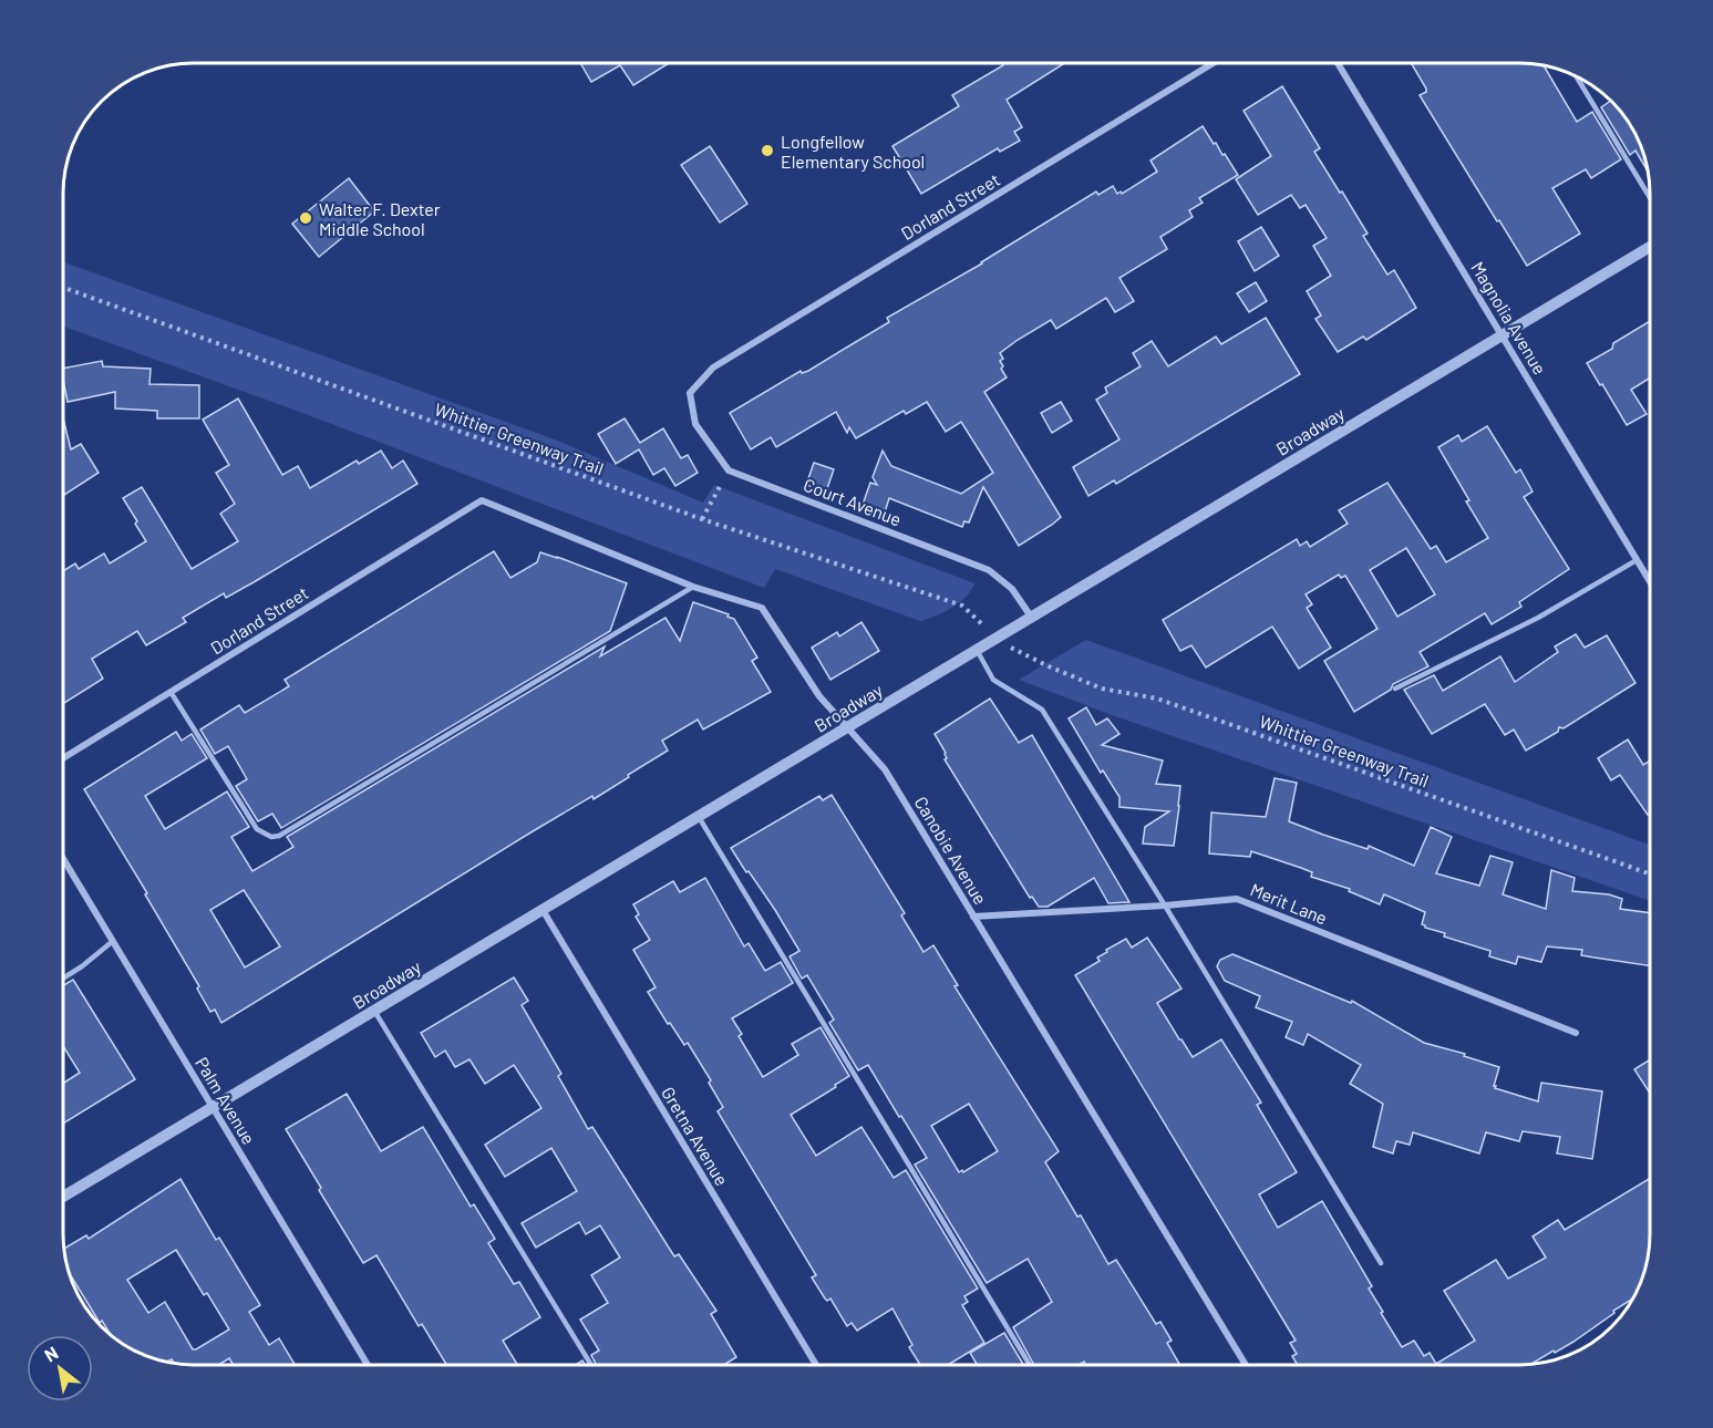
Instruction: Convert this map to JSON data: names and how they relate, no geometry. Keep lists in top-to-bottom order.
{
  "streets": {
    "street": [
      "Dorland Street",
      "Magnolia Avenue",
      "Broadway",
      "Court Avenue",
      "Canobie Avenue",
      "Merit Lane",
      "Palm Avenue",
      "Gretna Avenue"
    ],
    "path": ["Whittier Greenway Trail"]
  },
  "crossings": [
    ["Dorland Street", "Court Avenue"],
    ["Dorland Street", "Canobie Avenue"],
    ["Magnolia Avenue", "Broadway"],
    ["Broadway", "Court Avenue"],
    ["Broadway", "Canobie Avenue"],
    ["Broadway", "Palm Avenue"],
    ["Broadway", "Gretna Avenue"],
    ["Canobie Avenue", "Merit Lane"]
  ],
  "places": ["Longfellow Elementary School", "Walter F. Dexter Middle School"],
  "north": "top left"
}
